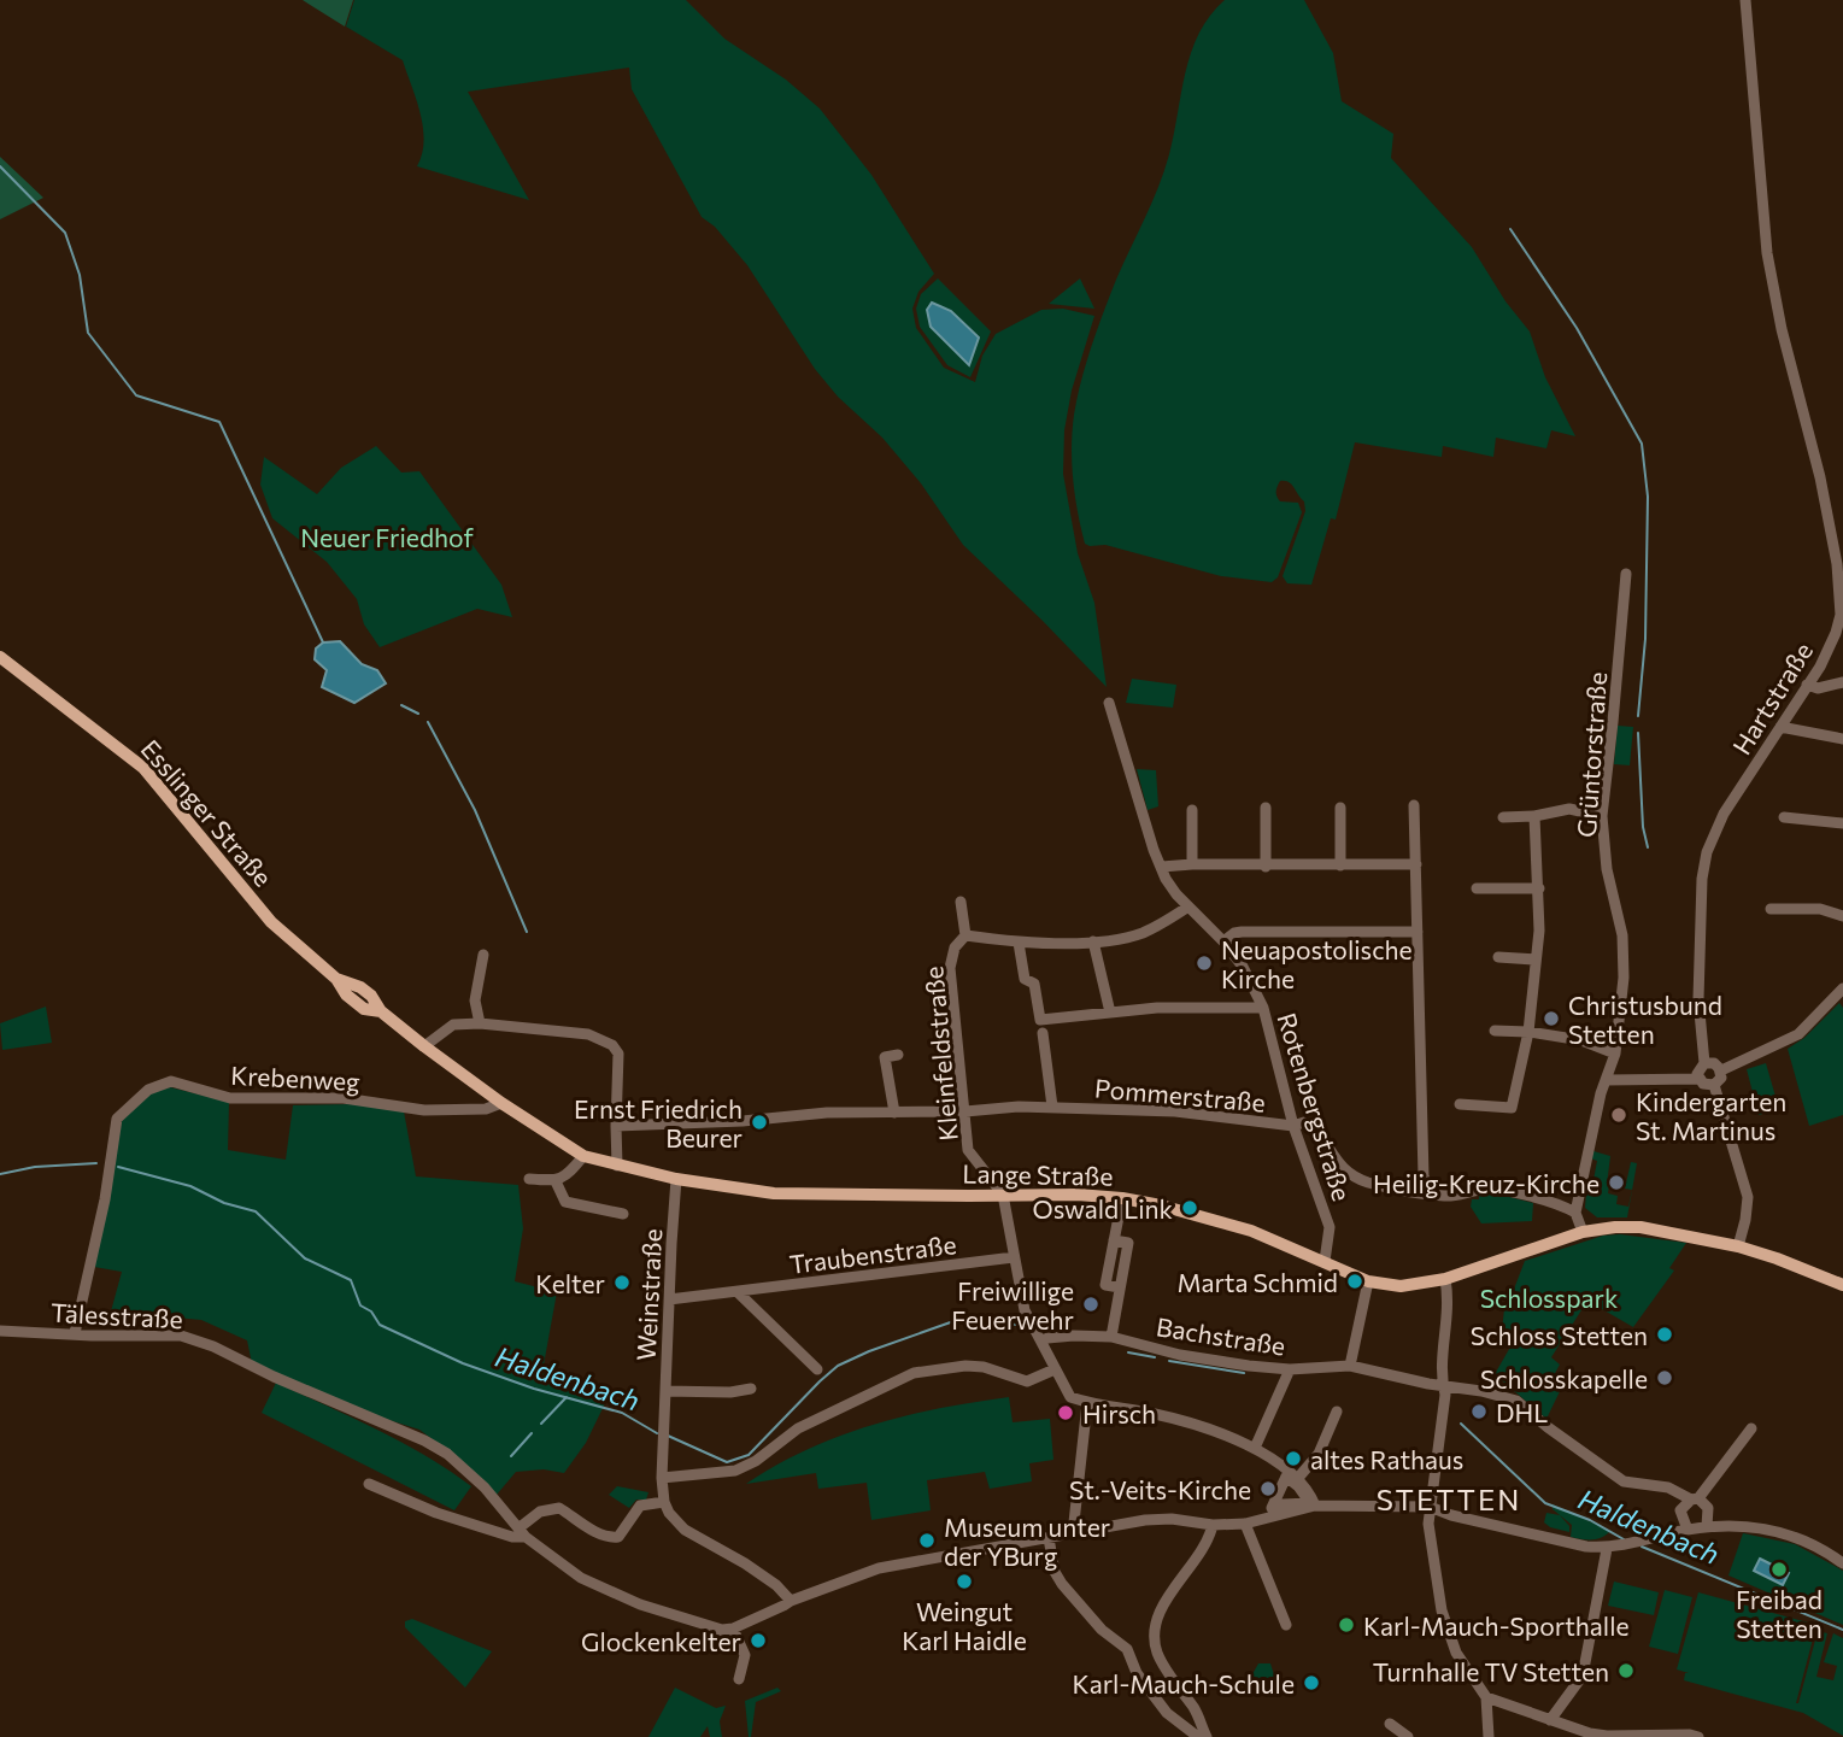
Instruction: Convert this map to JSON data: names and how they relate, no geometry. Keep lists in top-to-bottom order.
{
  "streets": {
    "main road": ["Esslinger Straße", "Lange Straße"],
    "street": [
      "Hartstraße",
      "Grüntorstraße",
      "Kleinfeldstraße",
      "Krebenweg",
      "Pommerstraße",
      "Rotenbergstraße",
      "Traubenstraße",
      "Weinstraße",
      "Tälesstraße",
      "Bachstraße"
    ]
  },
  "crossings": [
    ["Grüntorstraße", "Pommerstraße"],
    ["Esslinger Straße", "Krebenweg"],
    ["Esslinger Straße", "Lange Straße"],
    ["Kleinfeldstraße", "Pommerstraße"],
    ["Kleinfeldstraße", "Lange Straße"],
    ["Krebenweg", "Tälesstraße"],
    ["Pommerstraße", "Rotenbergstraße"],
    ["Rotenbergstraße", "Lange Straße"],
    ["Lange Straße", "Weinstraße"],
    ["Traubenstraße", "Weinstraße"]
  ],
  "districts": ["STETTEN"],
  "water": ["Haldenbach"],
  "parks": ["Neuer Friedhof", "Schlosspark"],
  "places": [
    "Neuapostolische Kirche",
    "Christusbund Stetten",
    "Kindergarten St. Martinus",
    "Ernst Friedrich Beurer",
    "Heilig-Kreuz-Kirche",
    "Oswald Link",
    "Marta Schmid",
    "Kelter",
    "Freiwillige Feuerwehr",
    "Schloss Stetten",
    "Schlosskapelle",
    "DHL",
    "Hirsch",
    "altes Rathaus",
    "St.-Veits-Kirche",
    "Museum unter der YBurg",
    "Freibad Stetten",
    "Weingut Karl Haidle",
    "Karl-Mauch-Sporthalle",
    "Glockenkelter",
    "Turnhalle TV Stetten",
    "Karl-Mauch-Schule"
  ]
}
